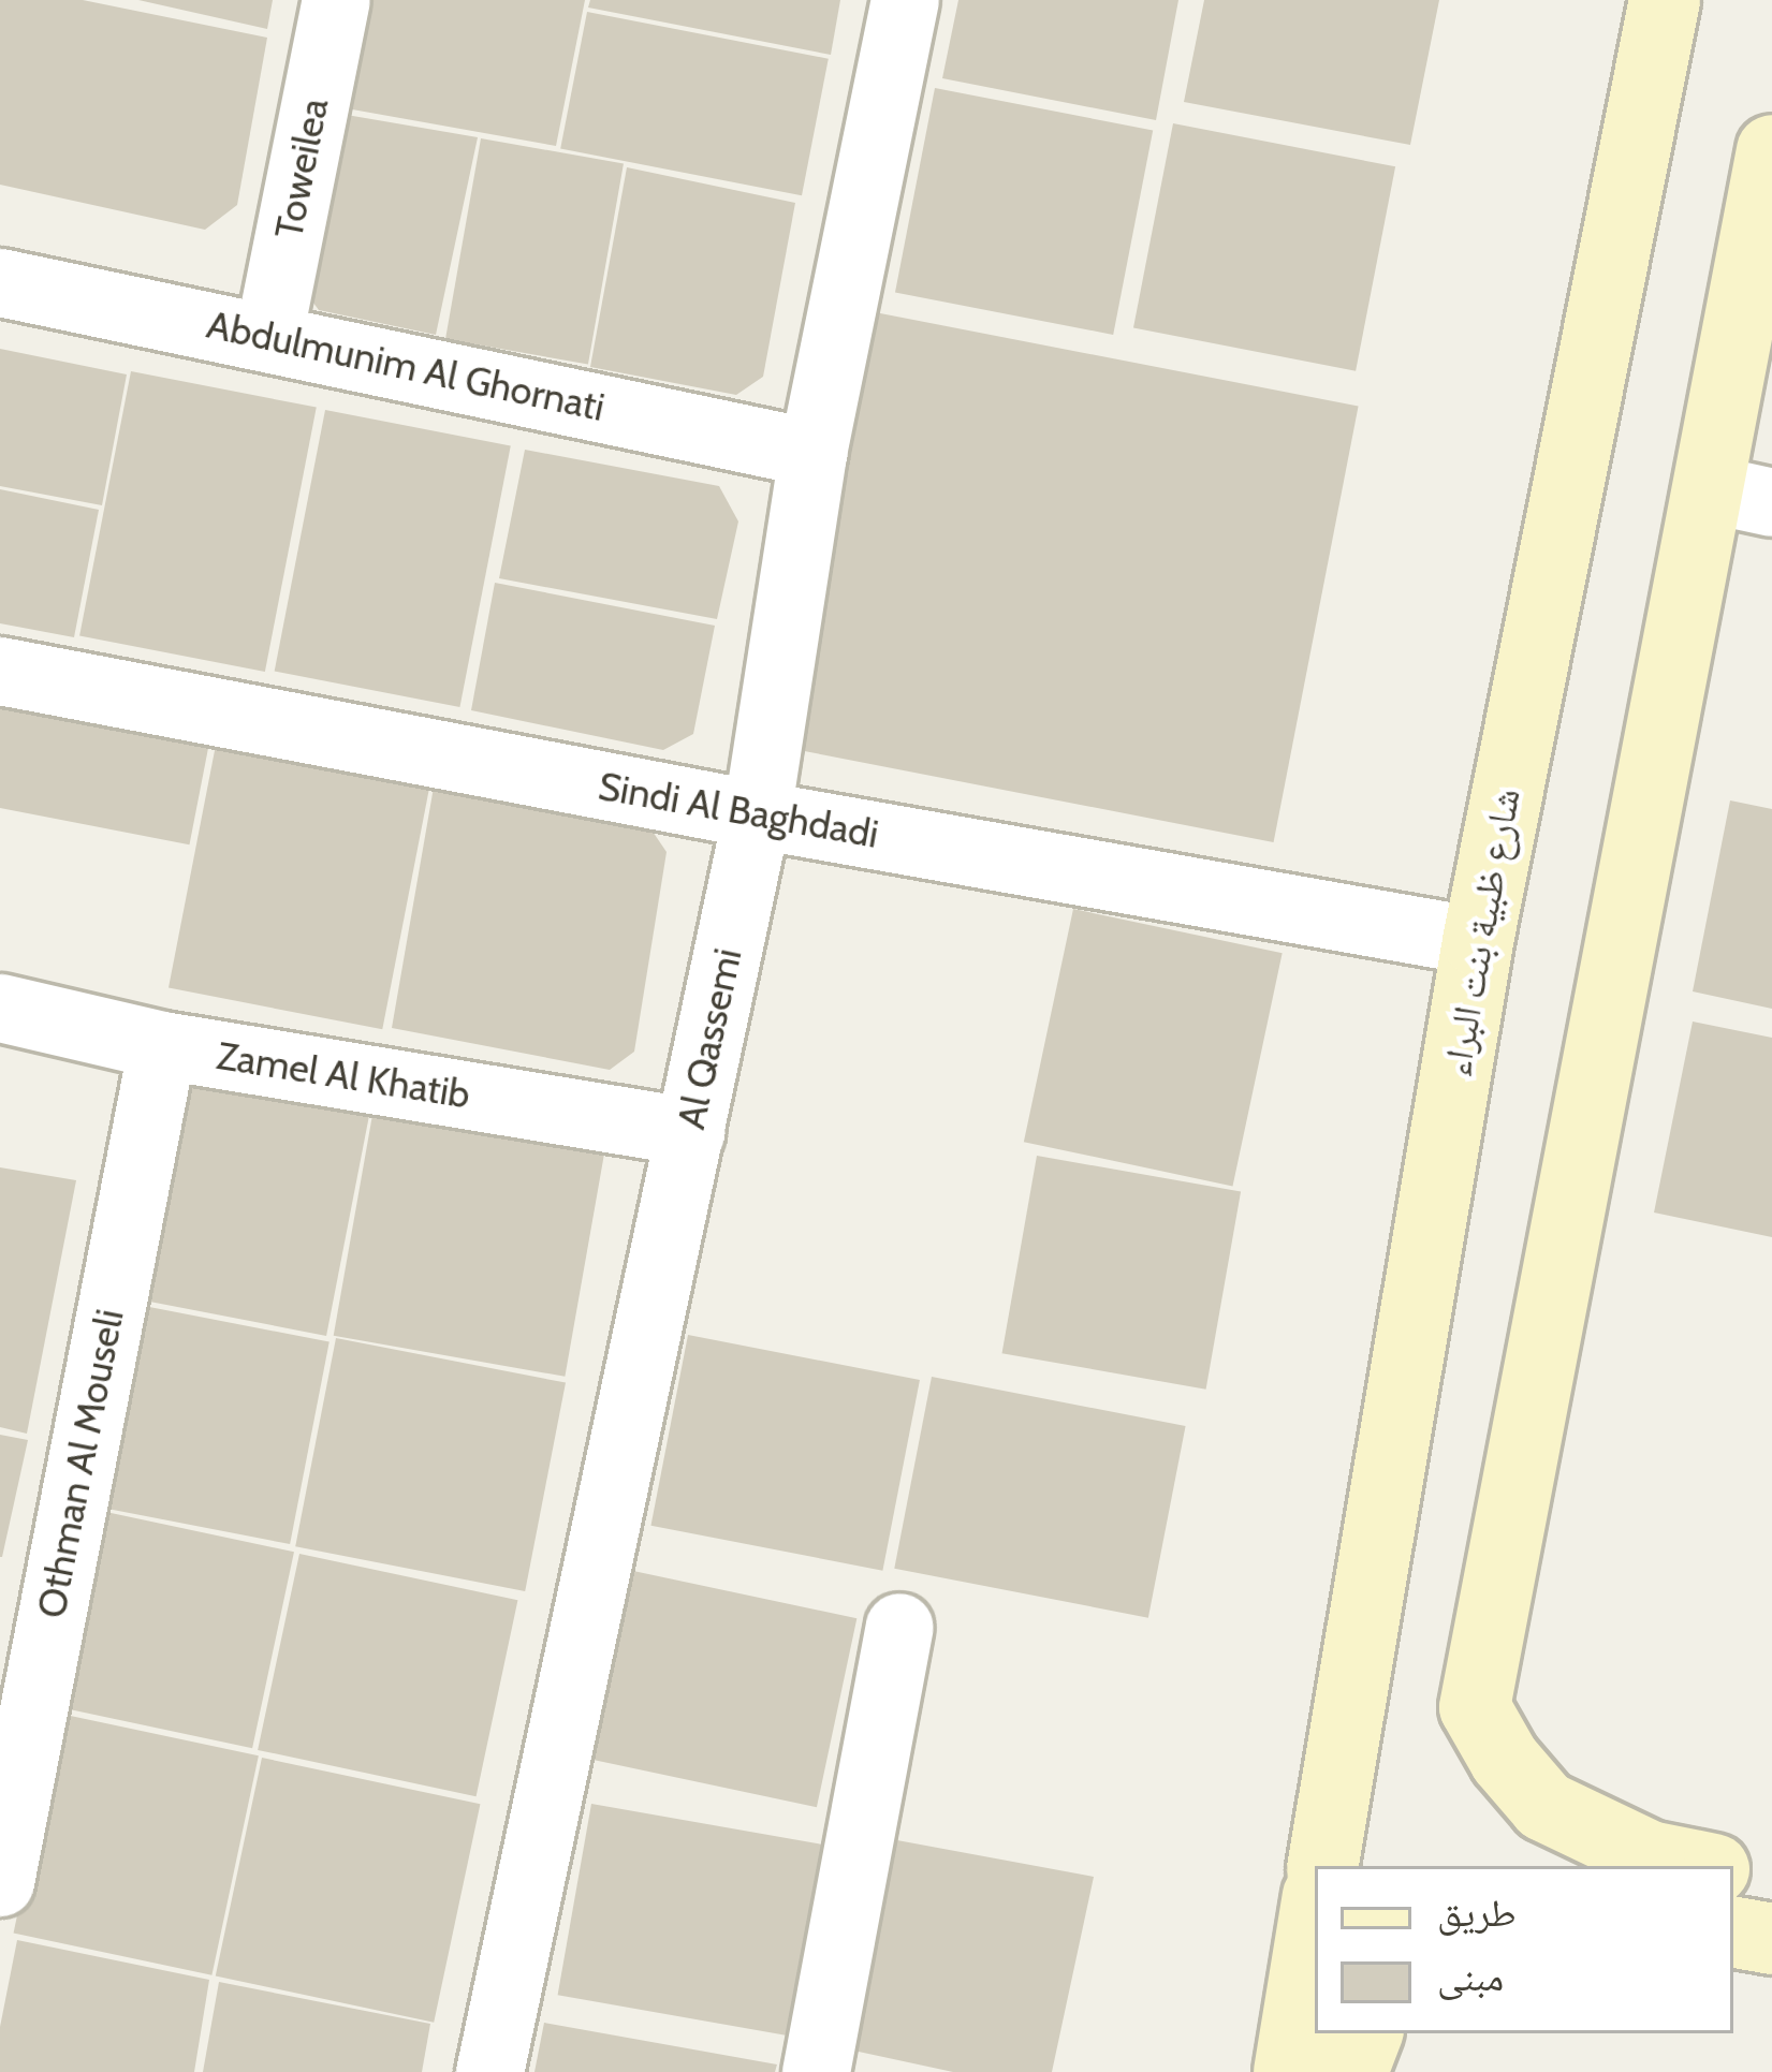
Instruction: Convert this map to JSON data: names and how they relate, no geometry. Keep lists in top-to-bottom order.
{
  "streets": {
    "street": [
      "Toweilea",
      "Abdulmunim Al Ghornati",
      "Sindi Al Baghdadi",
      "شارع ظبية بنت البراء",
      "Al Qassemi",
      "Zamel Al Khatib",
      "Othman Al Mouseli"
    ]
  },
  "crossings": [
    ["Toweilea", "Abdulmunim Al Ghornati"],
    ["Abdulmunim Al Ghornati", "Al Qassemi"],
    ["Sindi Al Baghdadi", "شارع ظبية بنت البراء"],
    ["Sindi Al Baghdadi", "Al Qassemi"],
    ["Al Qassemi", "Zamel Al Khatib"],
    ["Zamel Al Khatib", "Othman Al Mouseli"]
  ],
  "legend": ["طريق", "مبنى"]
}
